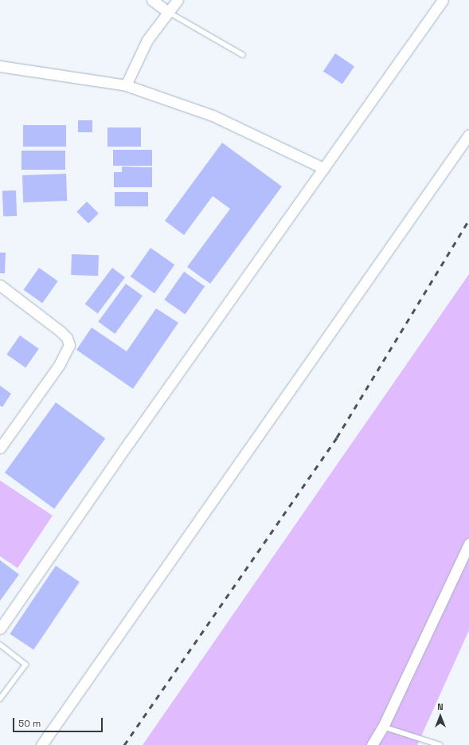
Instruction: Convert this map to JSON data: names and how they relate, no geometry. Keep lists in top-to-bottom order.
{
  "scale_bar": "50 m",
  "north": "top"
}
